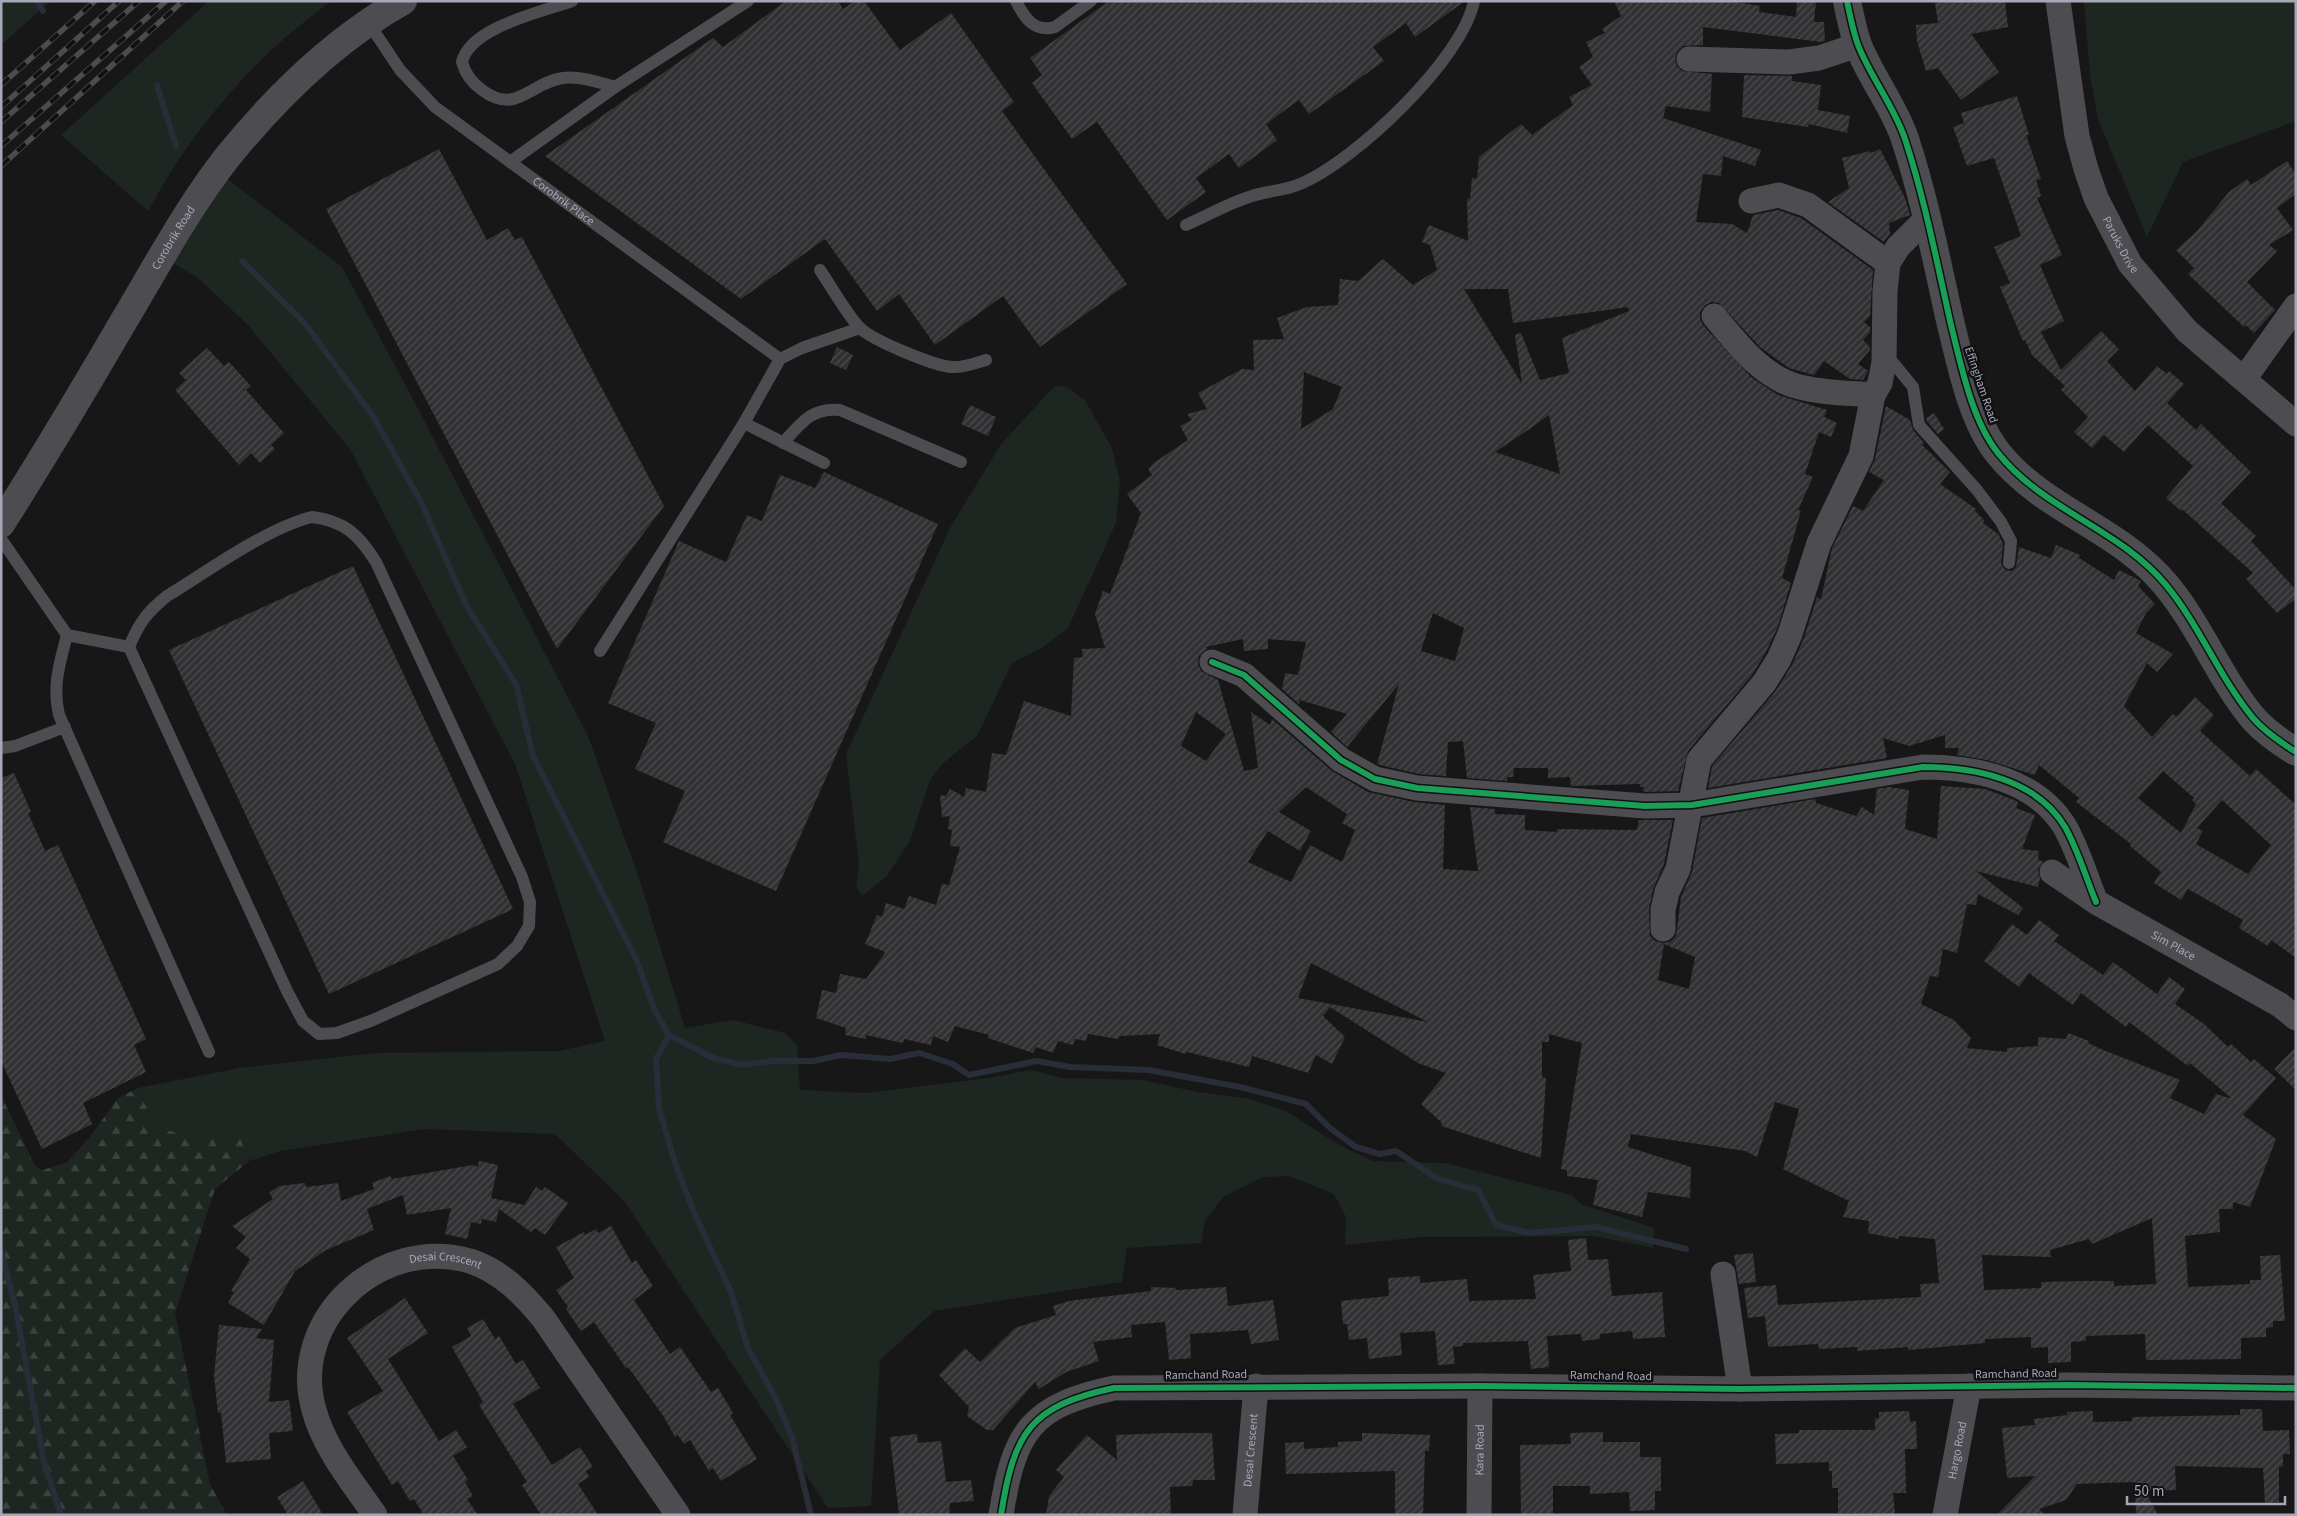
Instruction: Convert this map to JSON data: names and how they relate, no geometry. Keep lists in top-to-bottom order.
{
  "streets": {
    "street": [
      "Corobrik Road",
      "Paruks Drive",
      "Effingham Road",
      "Sim Place",
      "Desai Crescent",
      "Ramchand Road",
      "Kara Road",
      "Hargo Road"
    ],
    "lane": ["Corobrik Place"]
  },
  "crossings": [
    ["Corobrik Place", "Corobrik Road"],
    ["Desai Crescent", "Ramchand Road"],
    ["Ramchand Road", "Kara Road"],
    ["Ramchand Road", "Hargo Road"]
  ],
  "scale_bar": "50 m"
}
